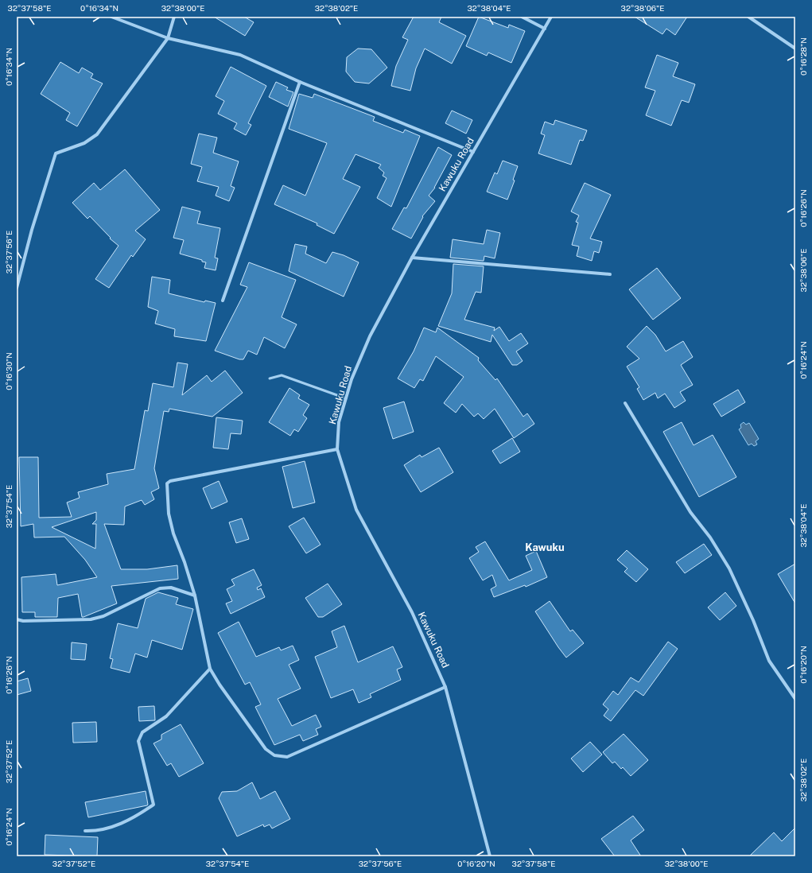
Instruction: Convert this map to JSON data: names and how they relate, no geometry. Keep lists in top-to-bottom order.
{
  "streets": {
    "street": ["Kawuku Road"]
  },
  "districts": ["Kawuku"],
  "coordinates": [
    "32°37'58\"E",
    "0°16'34\"N",
    "32°38'00\"E",
    "32°38'02\"E",
    "32°38'04\"E",
    "32°38'06\"E",
    "0°16'28\"N",
    "0°16'26\"N",
    "32°37'56\"E",
    "0°16'24\"N",
    "0°16'30\"N",
    "32°37'54\"E",
    "0°16'20\"N",
    "32°37'52\"E"
  ]
}
